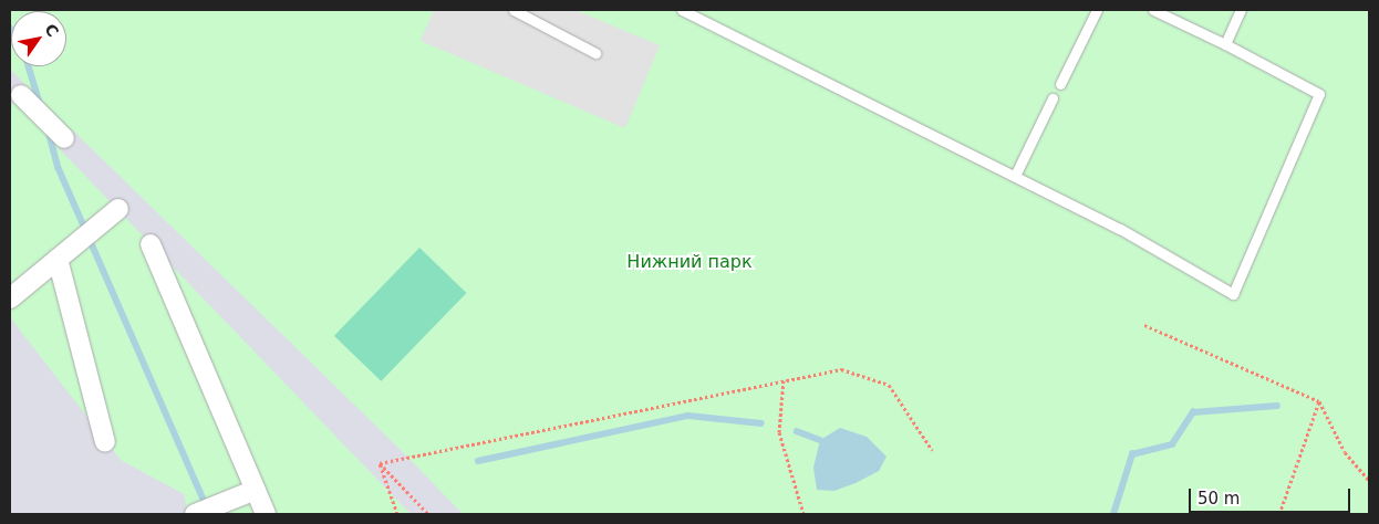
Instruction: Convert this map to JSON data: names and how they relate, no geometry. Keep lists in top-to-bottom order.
{
  "parks": ["Нижний парк"],
  "scale_bar": "50 m",
  "north": "top right"
}
